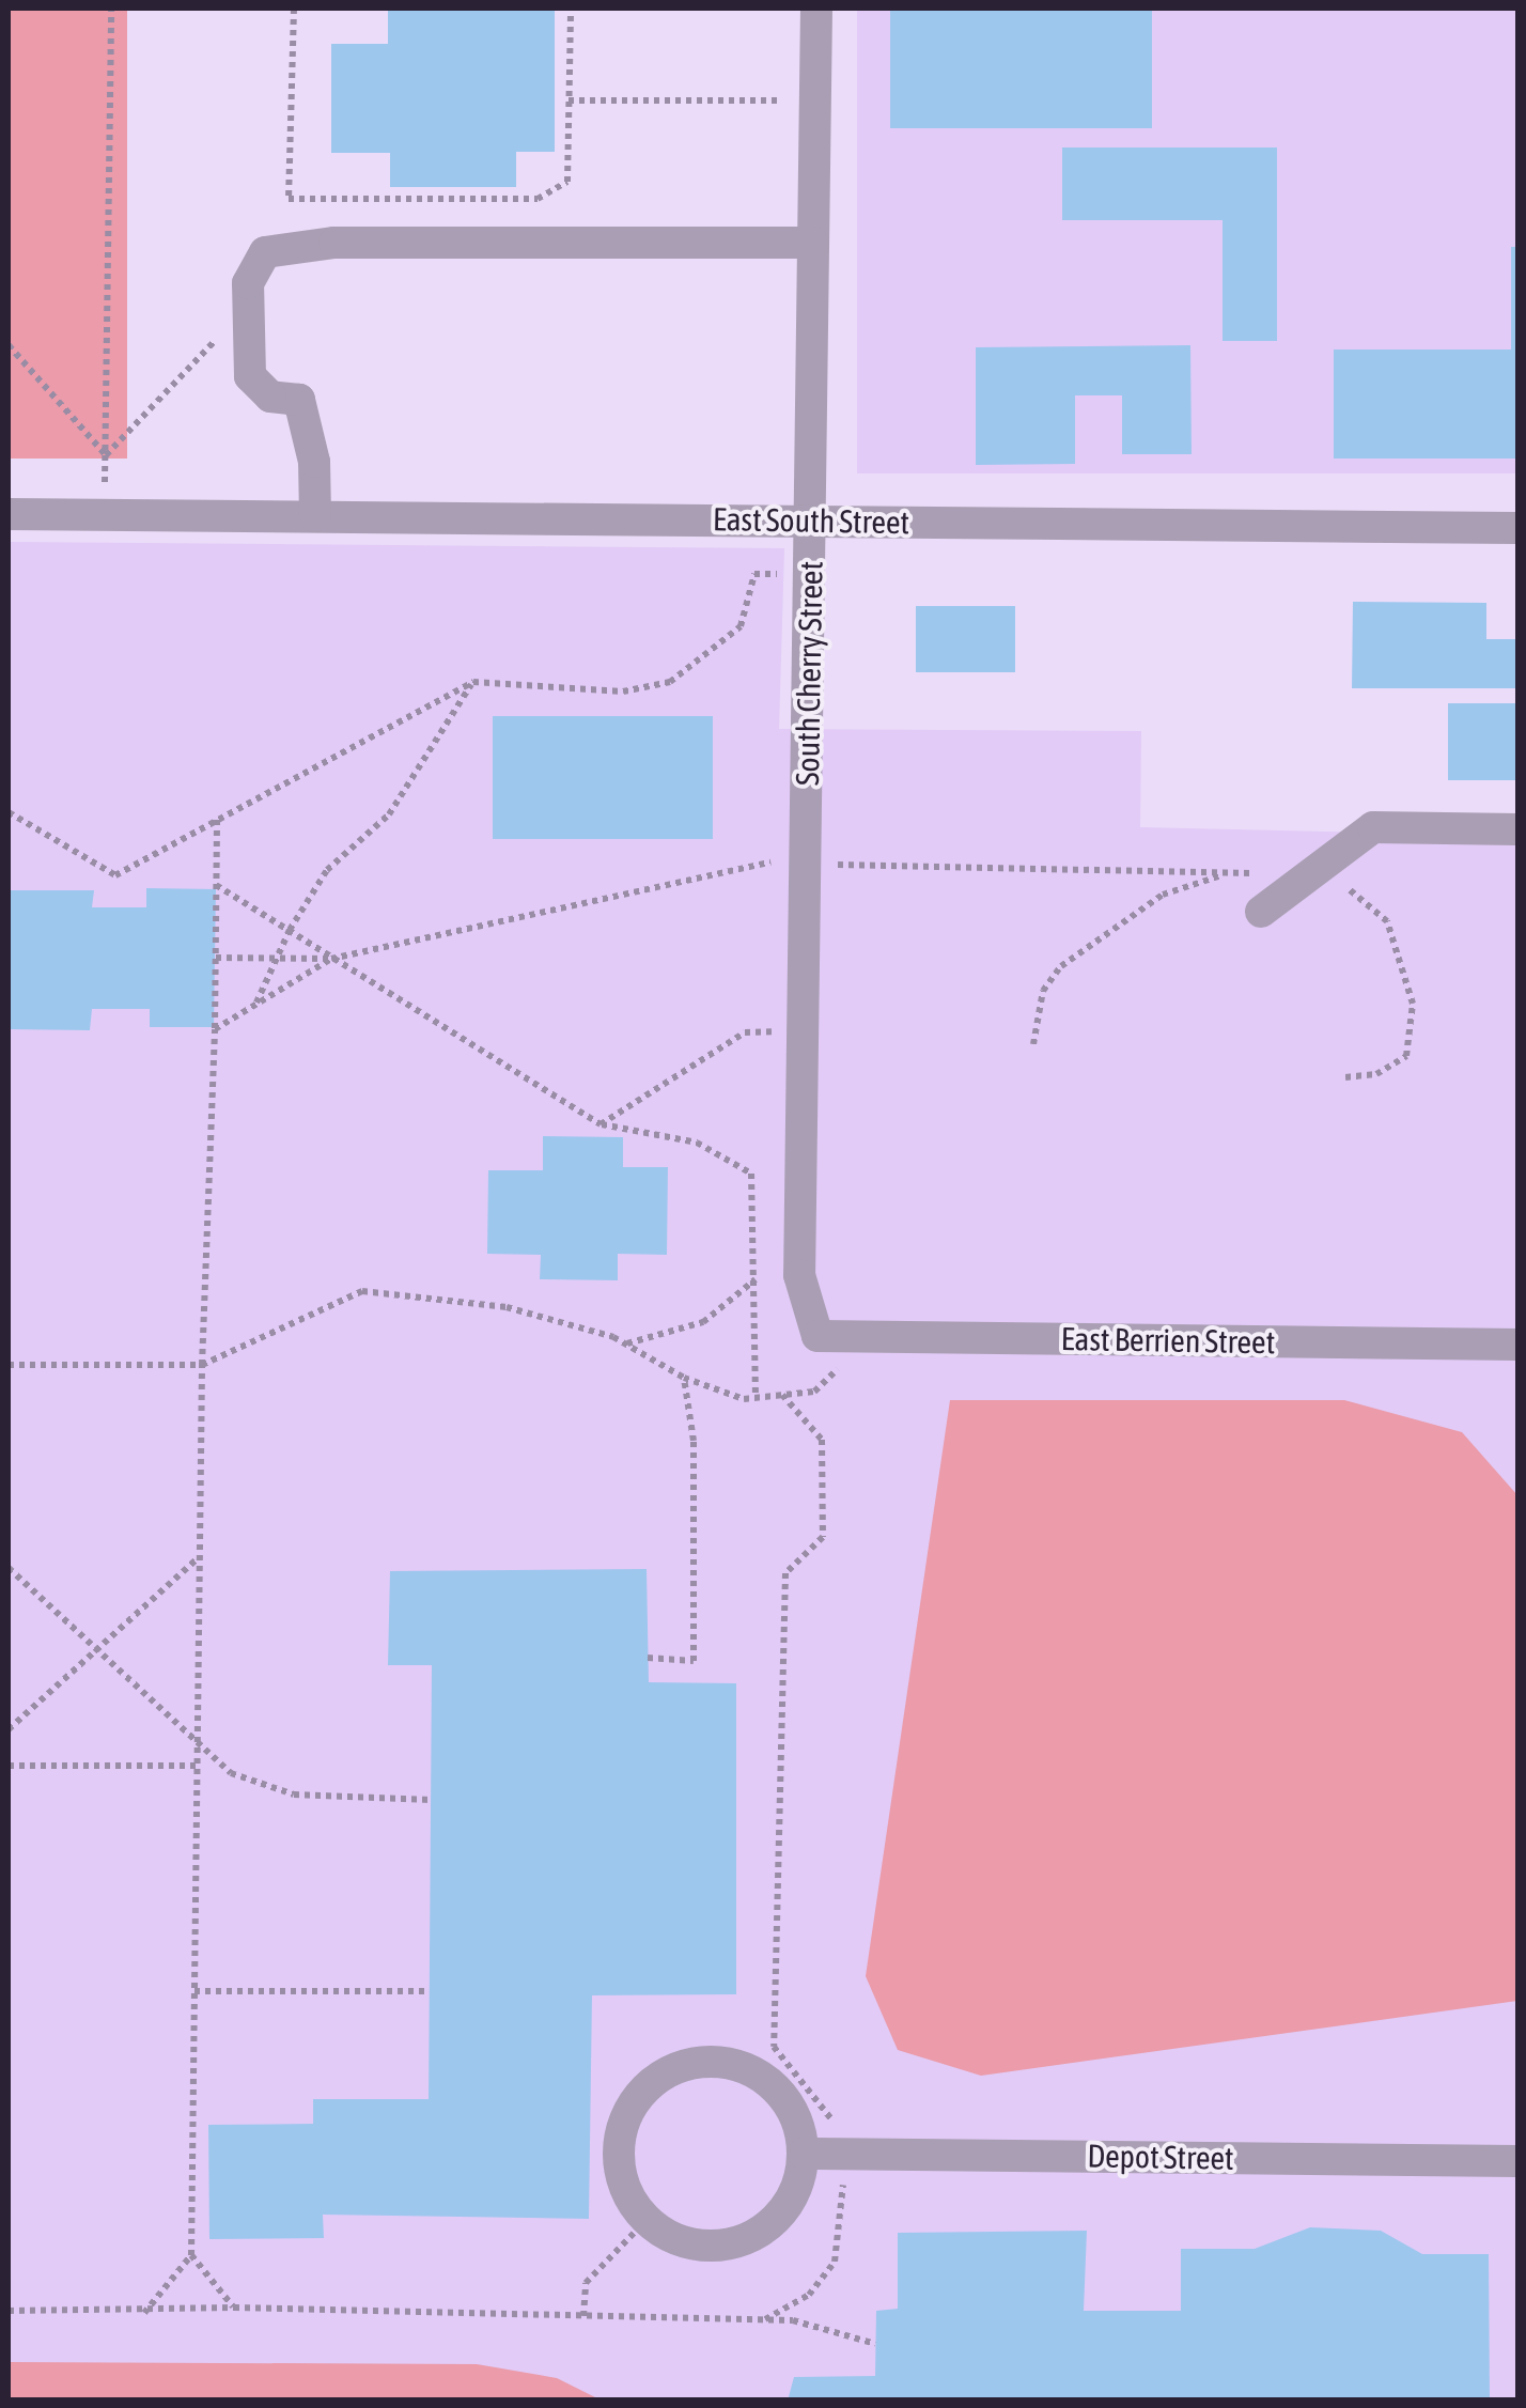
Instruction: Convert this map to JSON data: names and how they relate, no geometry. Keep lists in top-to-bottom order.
{
  "streets": {
    "street": [
      "East South Street",
      "South Cherry Street",
      "East Berrien Street",
      "Depot Street"
    ]
  },
  "crossings": [
    ["East South Street", "South Cherry Street"],
    ["South Cherry Street", "East Berrien Street"]
  ]
}
